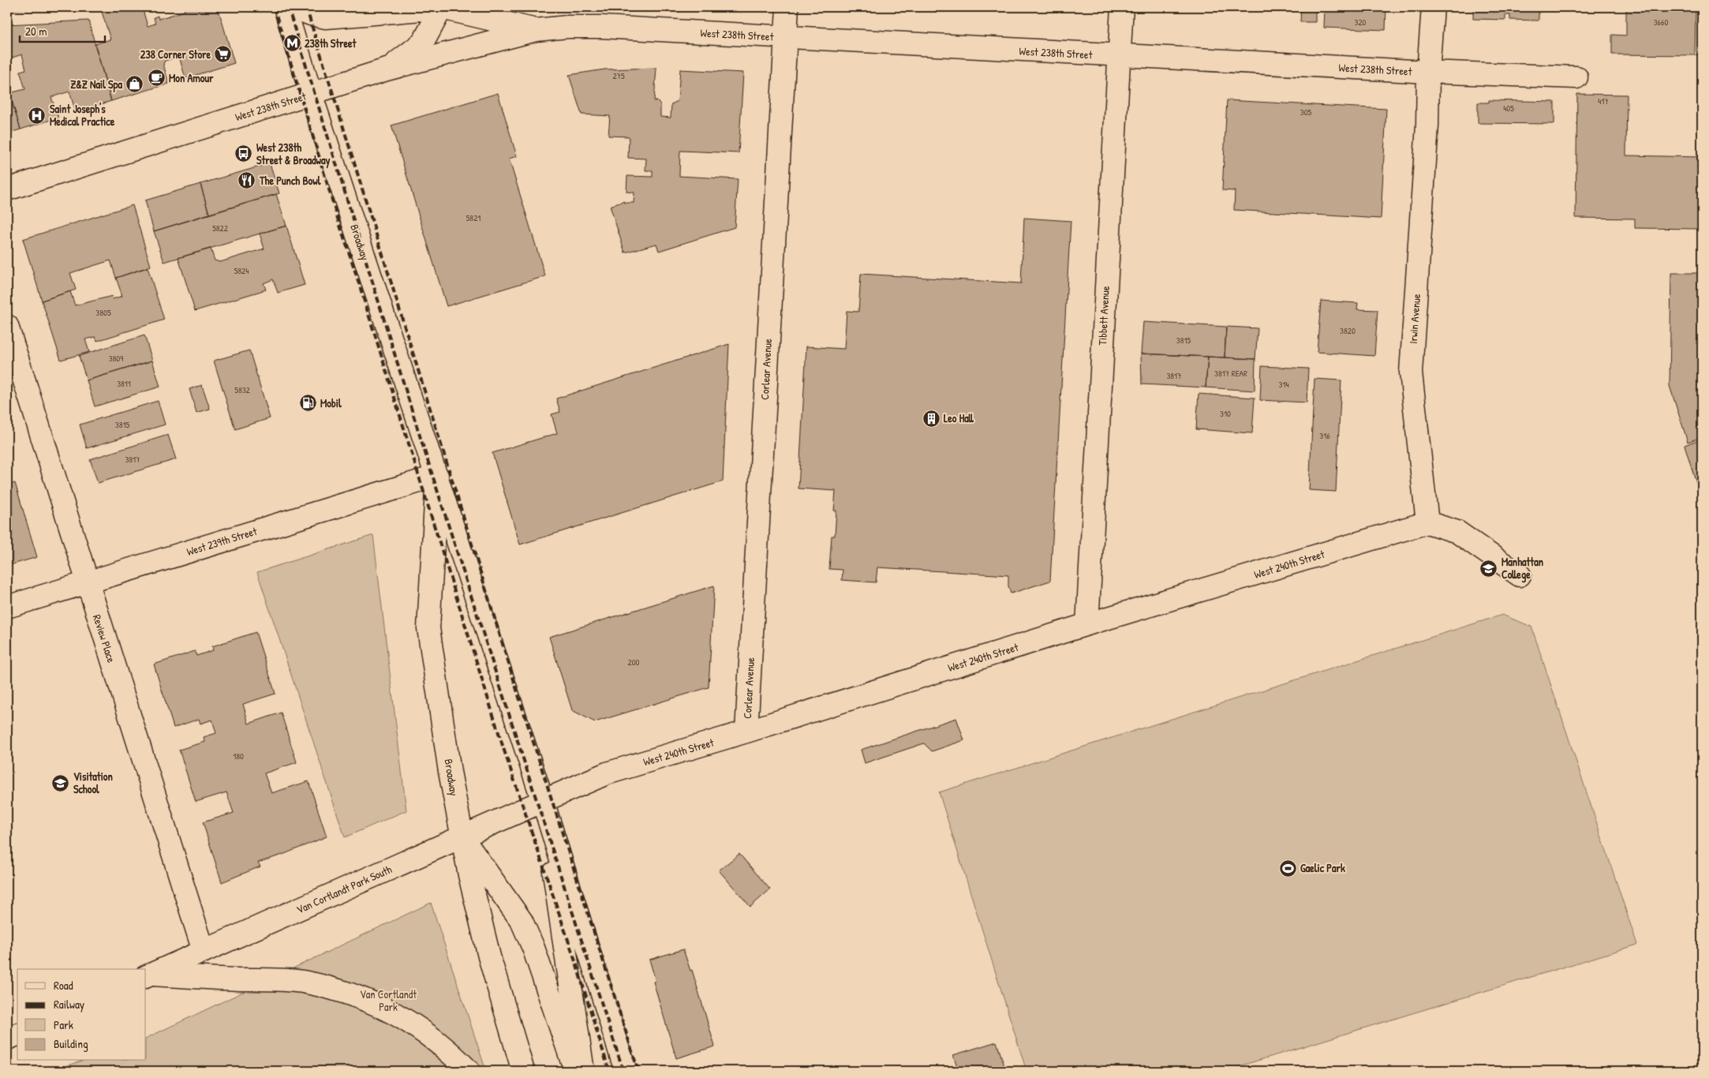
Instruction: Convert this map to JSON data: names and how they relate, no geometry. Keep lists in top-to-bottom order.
{
  "streets": {
    "street": [
      "West 238th Street",
      "Broadway",
      "Tibbett Avenue",
      "Irwin Avenue",
      "Corlear Avenue",
      "West 239th Street",
      "West 240th Street",
      "Review Place",
      "Van Cortlandt Park South"
    ]
  },
  "crossings": [
    ["West 238th Street", "Broadway"],
    ["West 238th Street", "Tibbett Avenue"],
    ["West 238th Street", "Irwin Avenue"],
    ["West 238th Street", "Corlear Avenue"],
    ["Broadway", "West 239th Street"],
    ["Broadway", "West 240th Street"],
    ["Broadway", "Van Cortlandt Park South"],
    ["Tibbett Avenue", "West 240th Street"],
    ["Irwin Avenue", "West 240th Street"],
    ["Corlear Avenue", "West 240th Street"],
    ["West 239th Street", "Review Place"],
    ["West 240th Street", "Van Cortlandt Park South"],
    ["Review Place", "Van Cortlandt Park South"]
  ],
  "parks": ["Van Cortlandt Park"],
  "places": {
    "metro station": ["238th Street"],
    "supermarket": ["238 Corner Store"],
    "cafe": ["Mon Amour"],
    "shop": ["Z&Z Nail Spa"],
    "hospital": ["Saint Joseph's Medical Practice"],
    "bus stop": ["West 238th Street & Broadway"],
    "restaurant": ["The Punch Bowl"],
    "fuel station": ["Mobil"],
    "building": ["Leo Hall"],
    "school or university": ["Manhattan College", "Visitation School"],
    "sports": ["Gaelic Park"]
  },
  "house_numbers": [
    "320",
    "3660",
    "275",
    "417",
    "405",
    "305",
    "5821",
    "5822",
    "5824",
    "3805",
    "3820",
    "3815",
    "3809",
    "3817 REAR",
    "3817",
    "3811",
    "314",
    "5832",
    "310",
    "3815",
    "316",
    "3817",
    "200",
    "180"
  ],
  "legend": [
    "Road",
    "Railway",
    "Park",
    "Building"
  ],
  "scale_bar": "20 m"
}
